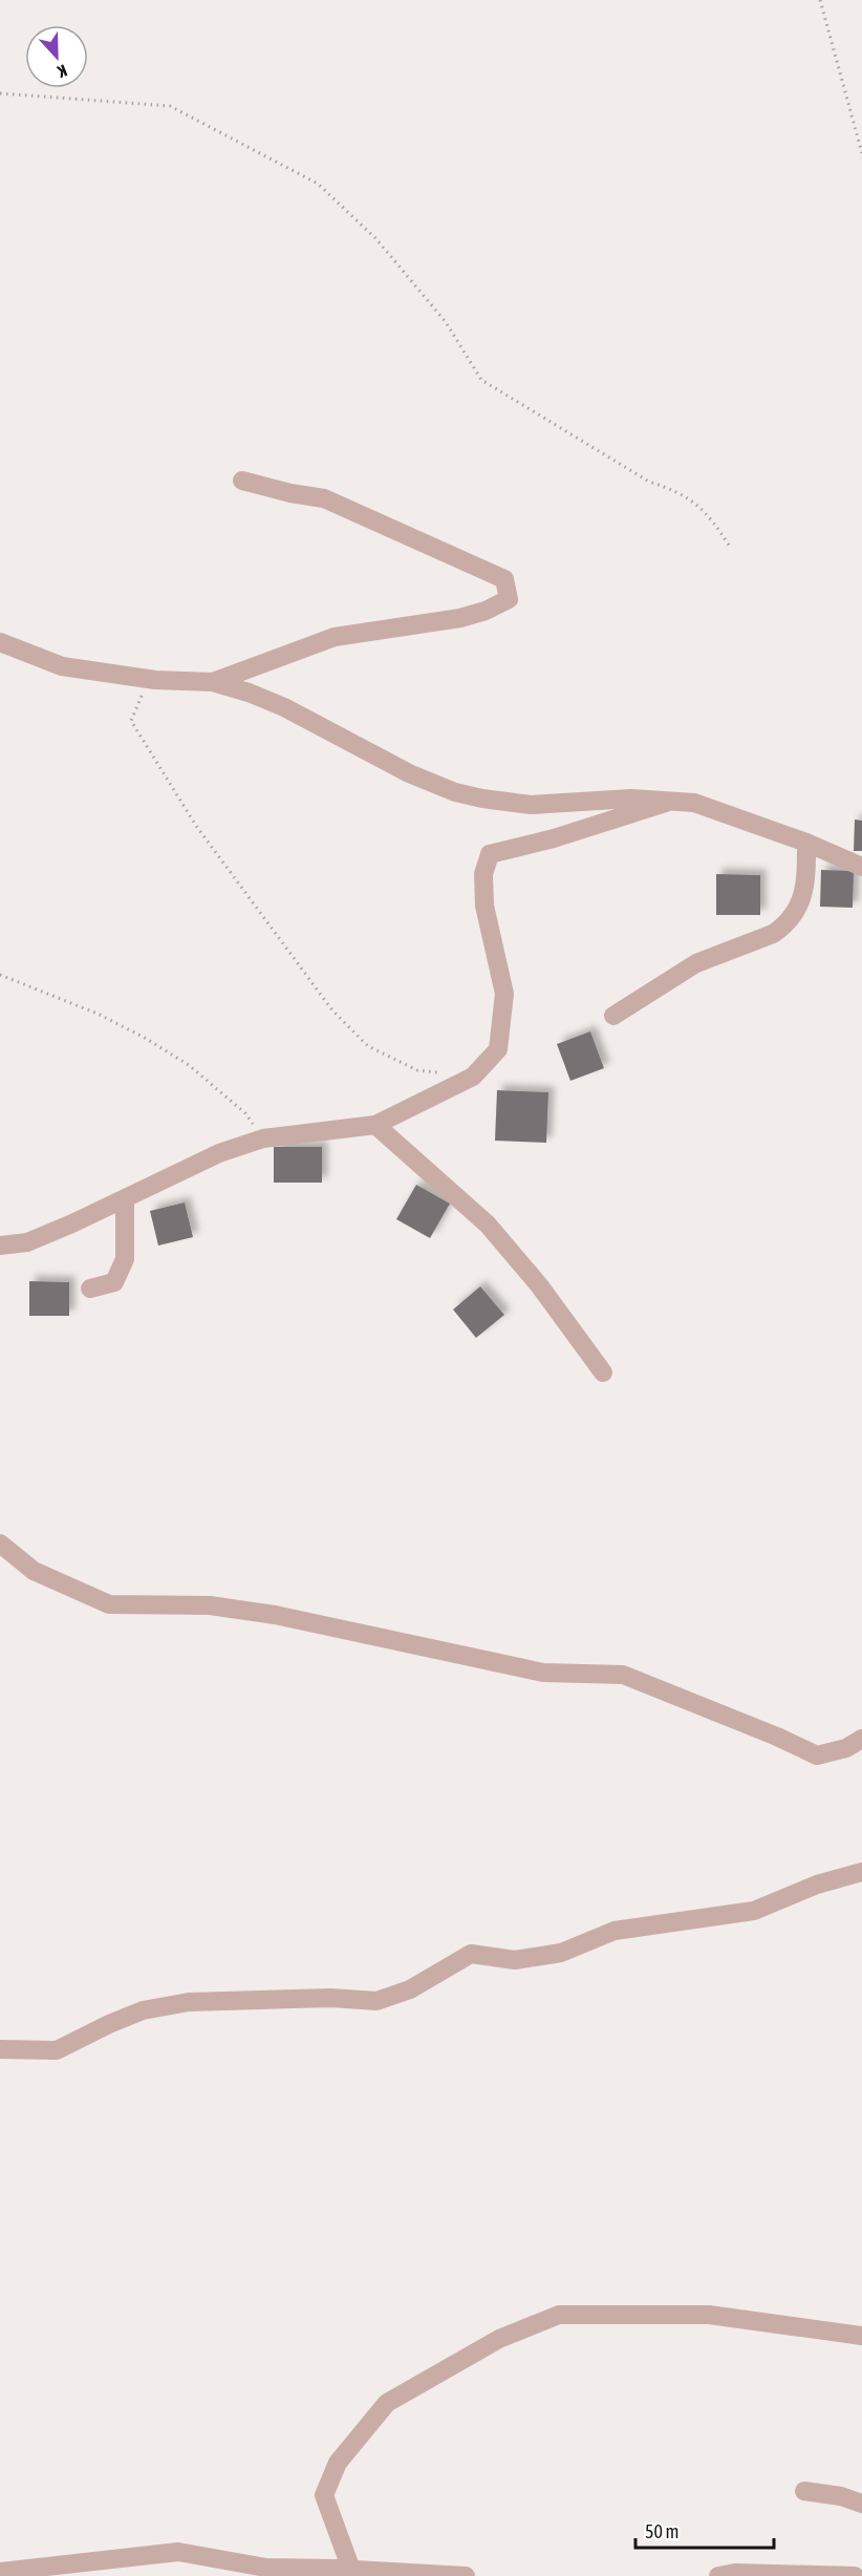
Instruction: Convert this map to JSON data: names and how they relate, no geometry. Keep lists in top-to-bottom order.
{
  "scale_bar": "50 m",
  "north": "bottom"
}
